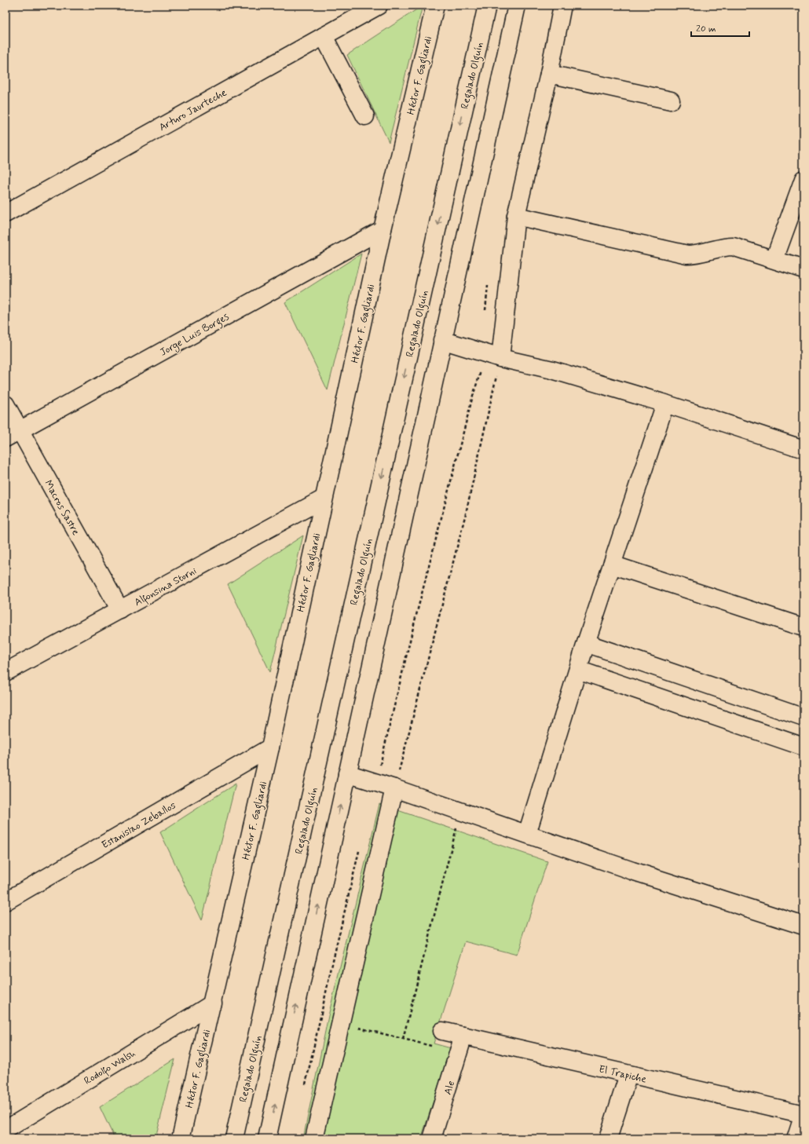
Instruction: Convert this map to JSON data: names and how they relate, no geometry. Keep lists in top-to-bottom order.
{
  "streets": {
    "street": [
      "Héctor F. Gagliardi",
      "Regalado Olguín",
      "Arturo Jaurteche",
      "Jorge Luis Borges",
      "Macros Sastre",
      "Alfonsina Storni",
      "Estanislao Zeballos",
      "Rodolfo Walsh",
      "El Trapiche",
      "Ale"
    ]
  },
  "crossings": [
    ["Héctor F. Gagliardi", "Jorge Luis Borges"],
    ["Héctor F. Gagliardi", "Alfonsina Storni"],
    ["Héctor F. Gagliardi", "Estanislao Zeballos"],
    ["Héctor F. Gagliardi", "Rodolfo Walsh"],
    ["Jorge Luis Borges", "Macros Sastre"],
    ["Macros Sastre", "Alfonsina Storni"],
    ["El Trapiche", "Ale"]
  ],
  "scale_bar": "20 m"
}
